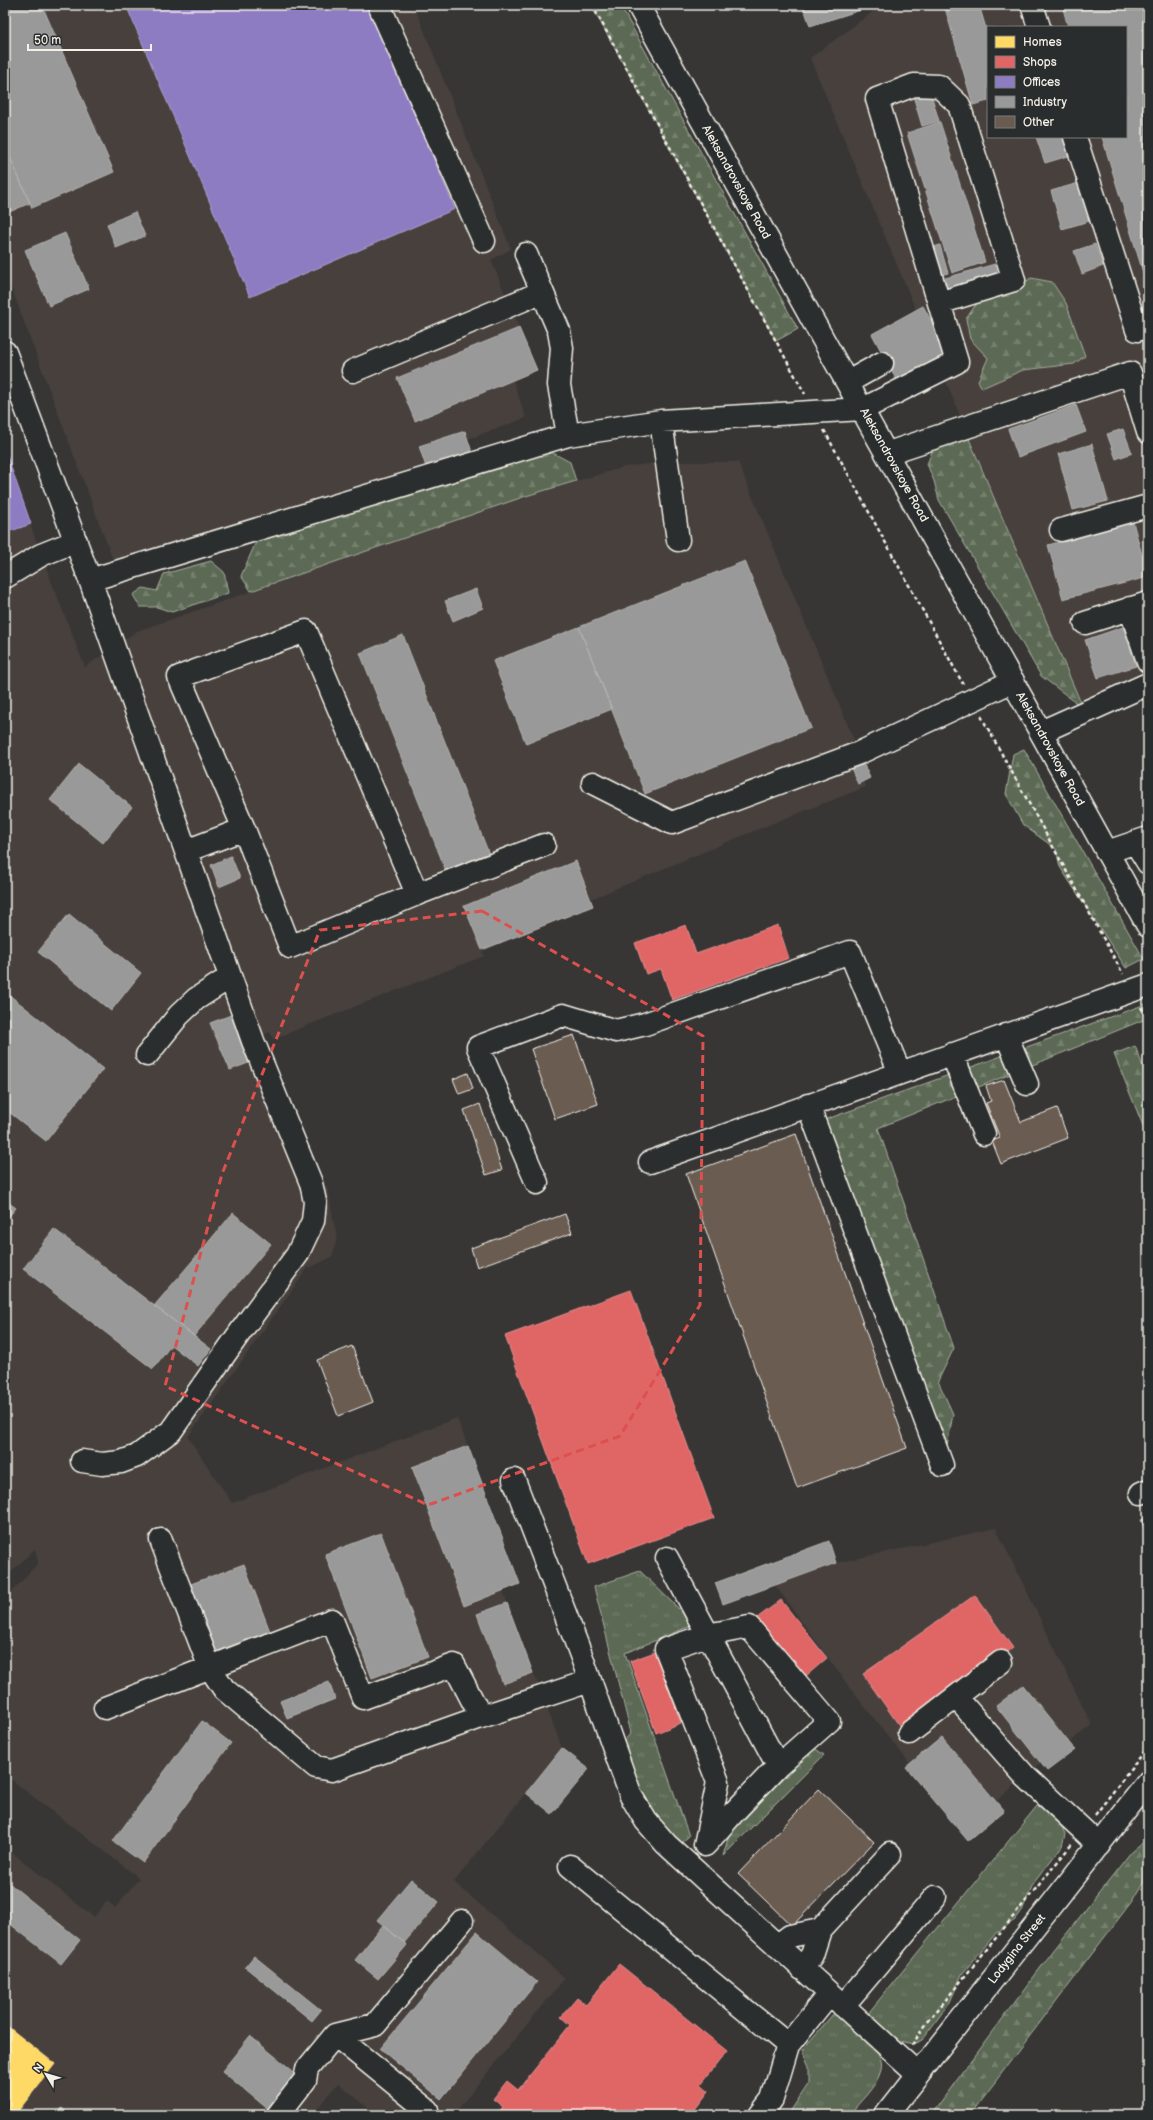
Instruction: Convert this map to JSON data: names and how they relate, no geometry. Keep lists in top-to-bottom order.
{
  "streets": {
    "main road": ["Aleksandrovskoye Road", "Lodygina Street"]
  },
  "legend": [
    "Homes",
    "Shops",
    "Offices",
    "Industry",
    "Other"
  ],
  "scale_bar": "50 m",
  "north": "top left"
}
